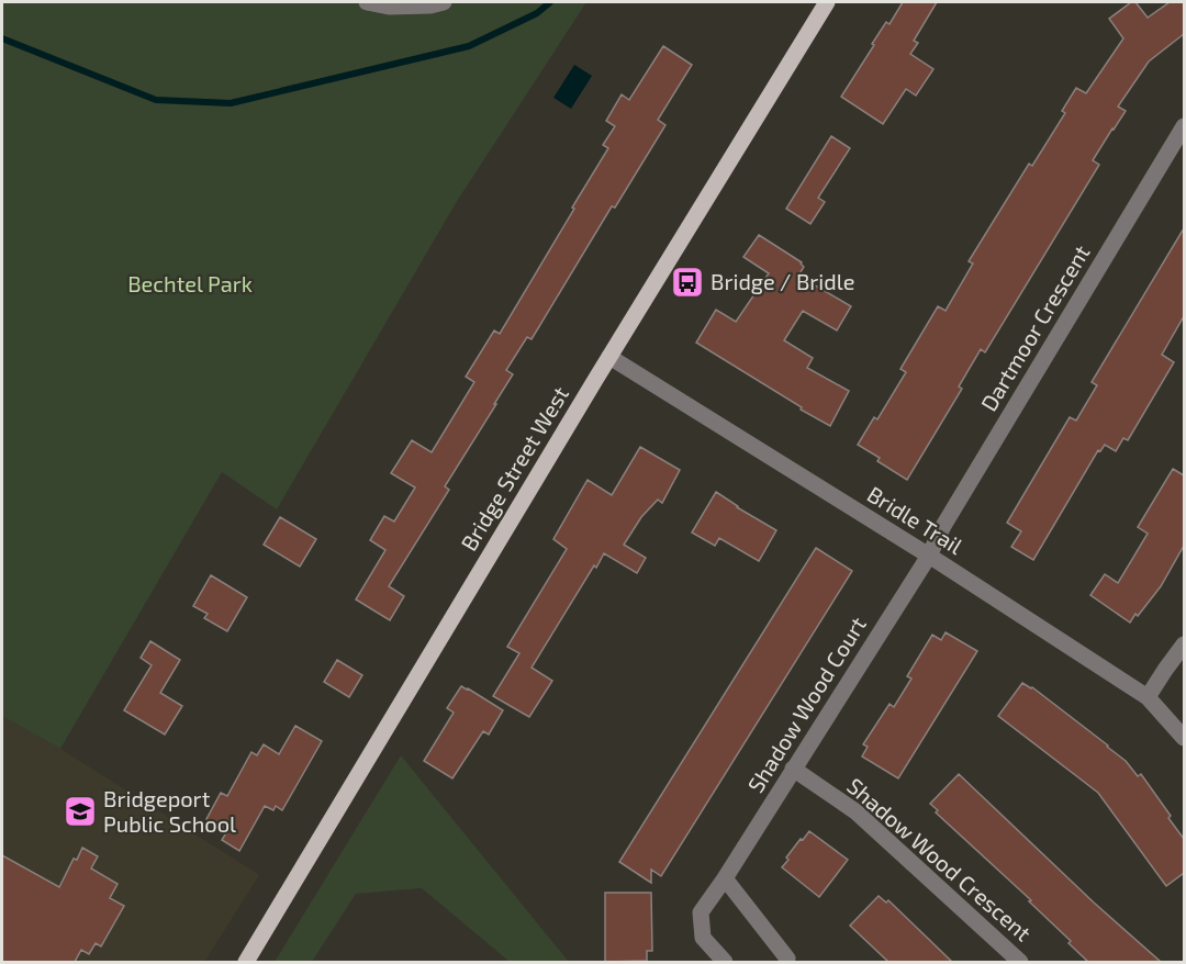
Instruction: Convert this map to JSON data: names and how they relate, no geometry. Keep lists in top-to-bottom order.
{
  "streets": {
    "main road": ["Bridge Street West"],
    "street": [
      "Dartmoor Crescent",
      "Bridle Trail",
      "Shadow Wood Court",
      "Shadow Wood Crescent"
    ]
  },
  "crossings": [
    ["Dartmoor Crescent", "Bridle Trail"],
    ["Dartmoor Crescent", "Shadow Wood Court"],
    ["Bridge Street West", "Bridle Trail"],
    ["Bridle Trail", "Shadow Wood Court"],
    ["Shadow Wood Court", "Shadow Wood Crescent"]
  ],
  "parks": ["Bechtel Park"],
  "places": {
    "bus stop": ["Bridge / Bridle"],
    "school or university": ["Bridgeport Public School"]
  }
}
